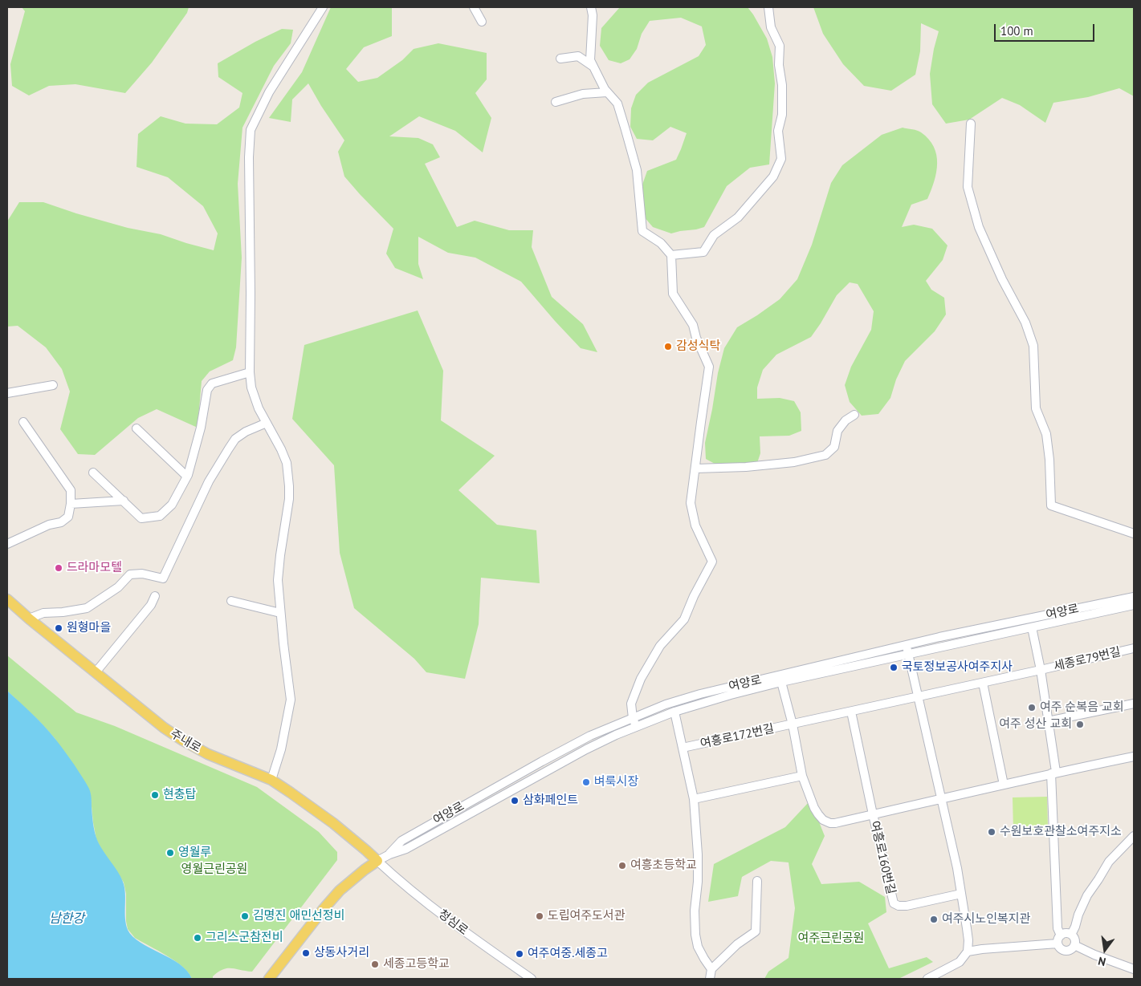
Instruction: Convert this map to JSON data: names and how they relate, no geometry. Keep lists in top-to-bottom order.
{
  "streets": {
    "main road": ["여양로", "주내로"],
    "street": [
      "세종로79번길",
      "여흥로172번길",
      "여흥로160번길",
      "청심로"
    ]
  },
  "crossings": [
    ["여양로", "주내로"],
    ["여양로", "여흥로160번길"],
    ["여양로", "청심로"],
    ["여흥로172번길", "여흥로160번길"],
    ["주내로", "청심로"]
  ],
  "water": ["남한강"],
  "parks": ["영월근린공원", "여주근린공원"],
  "places": [
    "감성식탁",
    "드라마모텔",
    "원형마을",
    "국토정보공사여주지사",
    "여주 순복음 교회",
    "여주 성산 교회",
    "벼룩시장",
    "현충탑",
    "삼화페인트",
    "수원보호관찰소여주지소",
    "영월루",
    "여흥초등학교",
    "김명진 애민선정비",
    "도립여주도서관",
    "여주시노인복지관",
    "그리스군참전비",
    "상동사거리",
    "여주여중.세종고",
    "세종고등학교"
  ],
  "scale_bar": "100 m",
  "north": "bottom"
}
